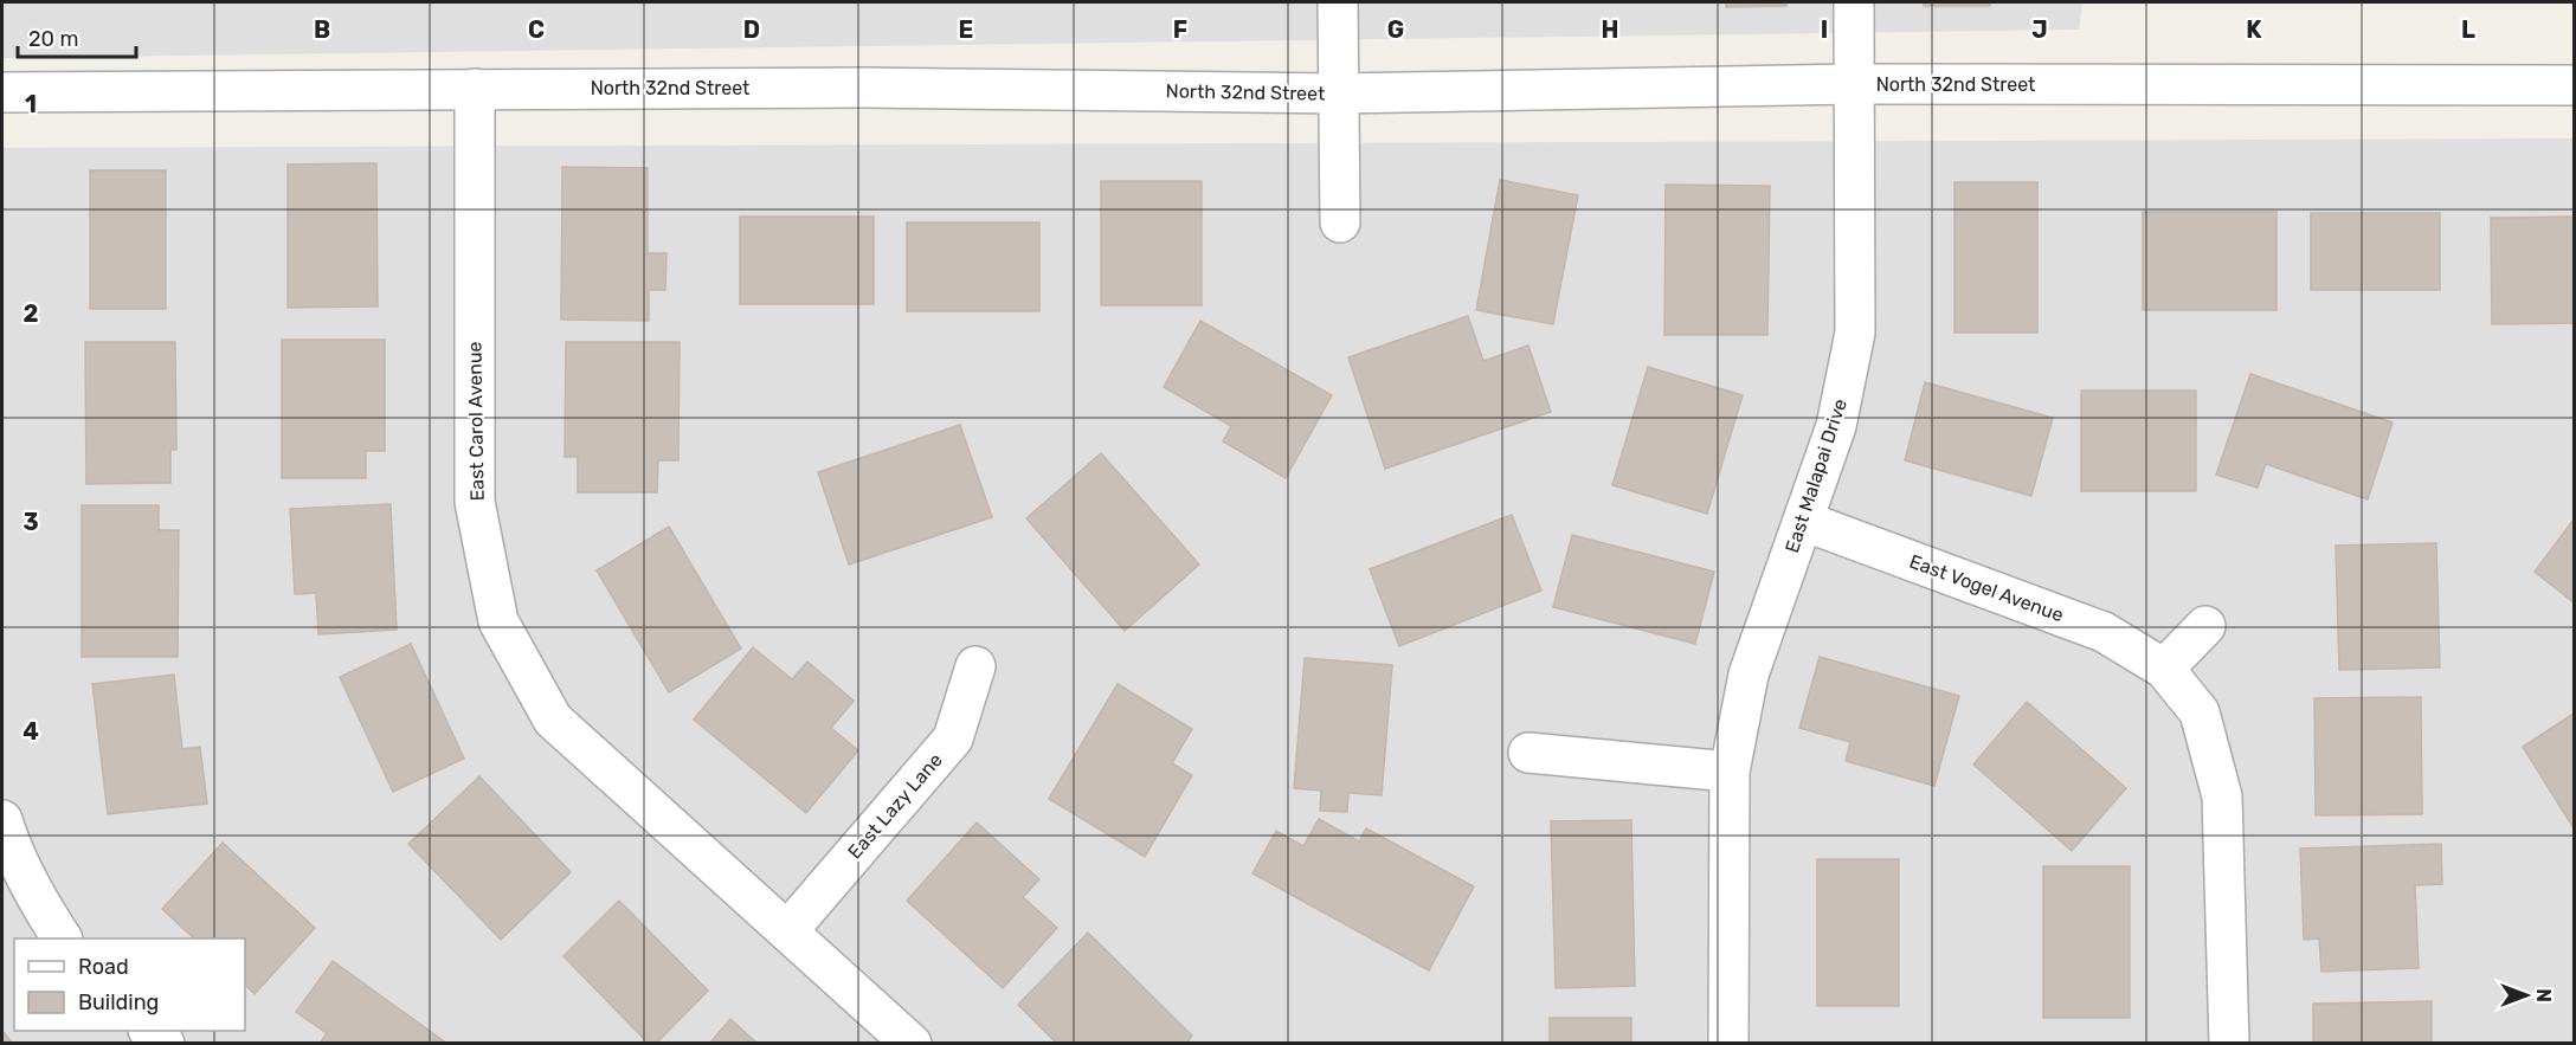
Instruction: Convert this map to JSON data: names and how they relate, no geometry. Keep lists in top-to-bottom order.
{
  "streets": {
    "street": [
      "North 32nd Street",
      "East Carol Avenue",
      "East Malapai Drive",
      "East Vogel Avenue",
      "East Lazy Lane"
    ]
  },
  "crossings": [
    ["North 32nd Street", "East Carol Avenue"],
    ["North 32nd Street", "East Malapai Drive"],
    ["East Carol Avenue", "East Lazy Lane"],
    ["East Malapai Drive", "East Vogel Avenue"]
  ],
  "legend": ["Road", "Building"],
  "scale_bar": "20 m",
  "north": "right",
  "grid": {
    "columns": [
      "B",
      "C",
      "D",
      "E",
      "F",
      "G",
      "H",
      "I",
      "J",
      "K",
      "L"
    ],
    "rows": [
      "1",
      "2",
      "3",
      "4"
    ]
  }
}
